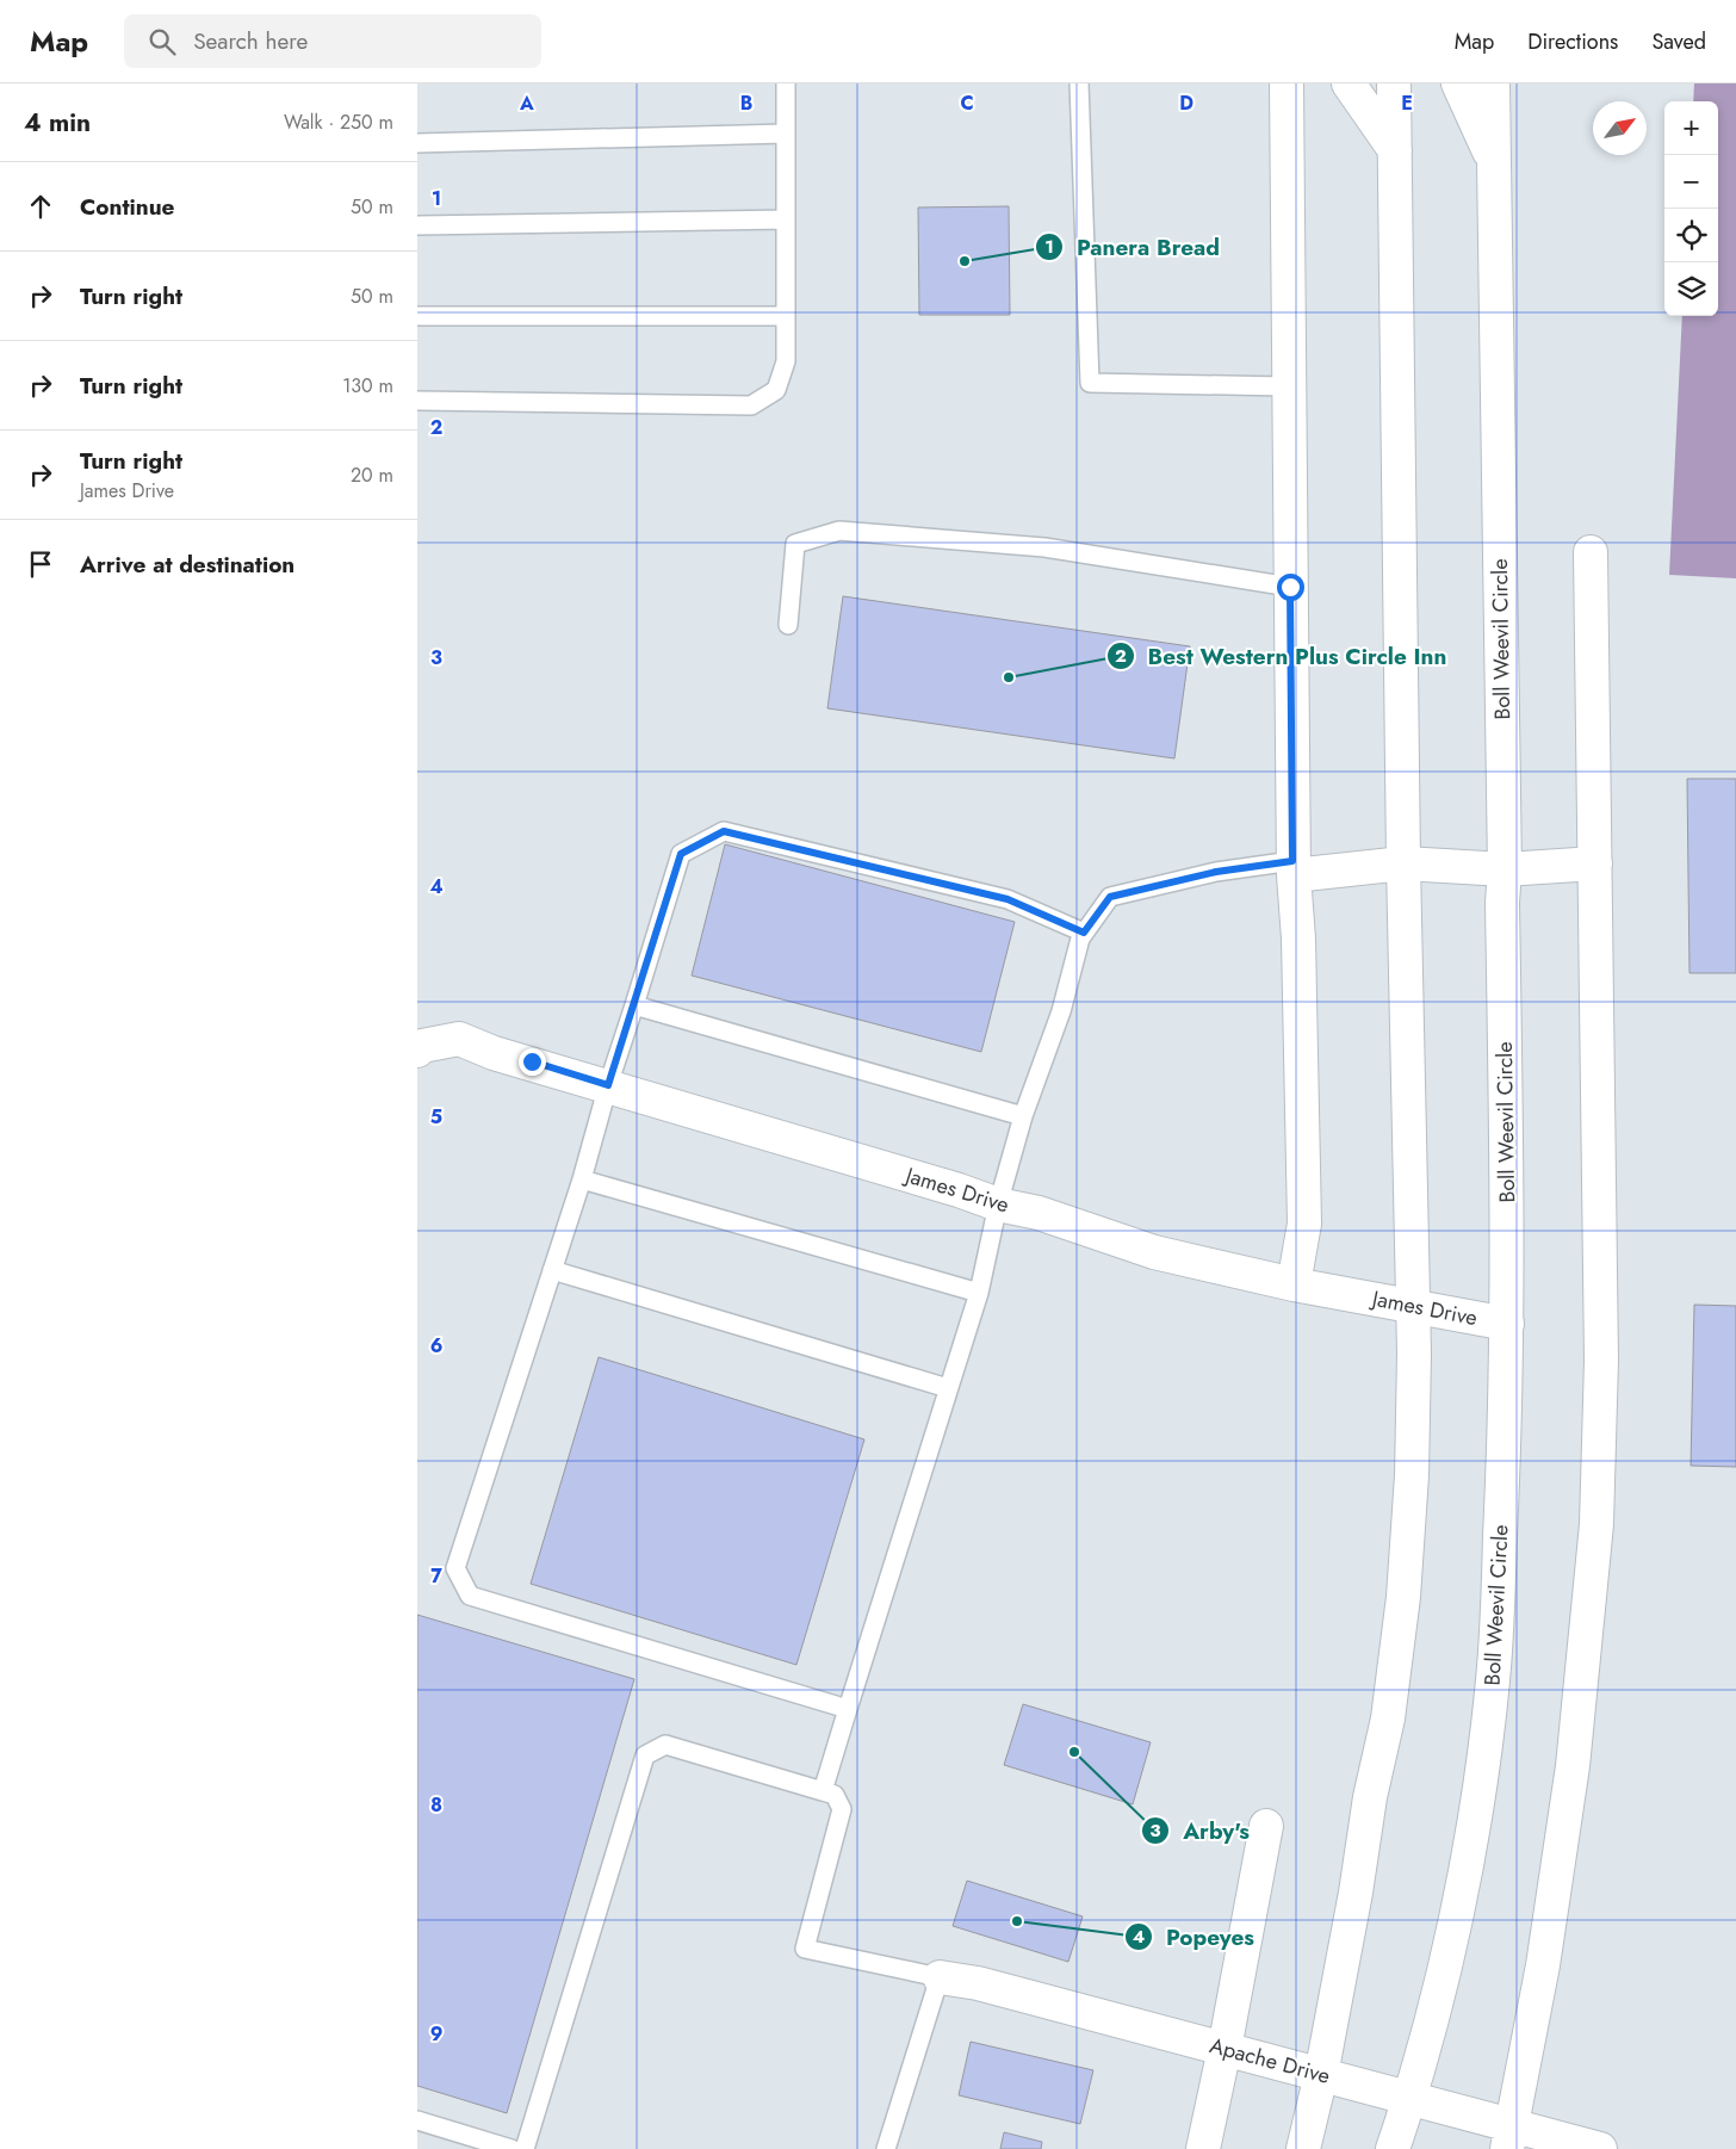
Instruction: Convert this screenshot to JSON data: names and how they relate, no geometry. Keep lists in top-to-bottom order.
{
  "streets": {
    "main road": ["Boll Weevil Circle", "James Drive", "Apache Drive"]
  },
  "crossings": [
    ["Boll Weevil Circle", "James Drive"],
    ["Boll Weevil Circle", "Apache Drive"]
  ],
  "places": [
    "Panera Bread",
    "Best Western Plus Circle Inn",
    "Arby's",
    "Popeyes"
  ],
  "north": "top right",
  "page": {
    "header": "Map",
    "search": "Search here",
    "nav": ["Map", "Directions", "Saved"],
    "heading": ["4 min", "Walk · 250 m"],
    "map_buttons": ["+", "−"],
    "list": [
      ["Continue", "50 m"],
      ["Turn right", "50 m"],
      ["Turn right", "130 m"],
      ["Turn right", "James Drive", "20 m"],
      "Arrive at destination"
    ]
  },
  "grid": {
    "columns": [
      "A",
      "B",
      "C",
      "D",
      "E"
    ],
    "rows": [
      "1",
      "2",
      "3",
      "4",
      "5",
      "6",
      "7",
      "8",
      "9"
    ]
  }
}
